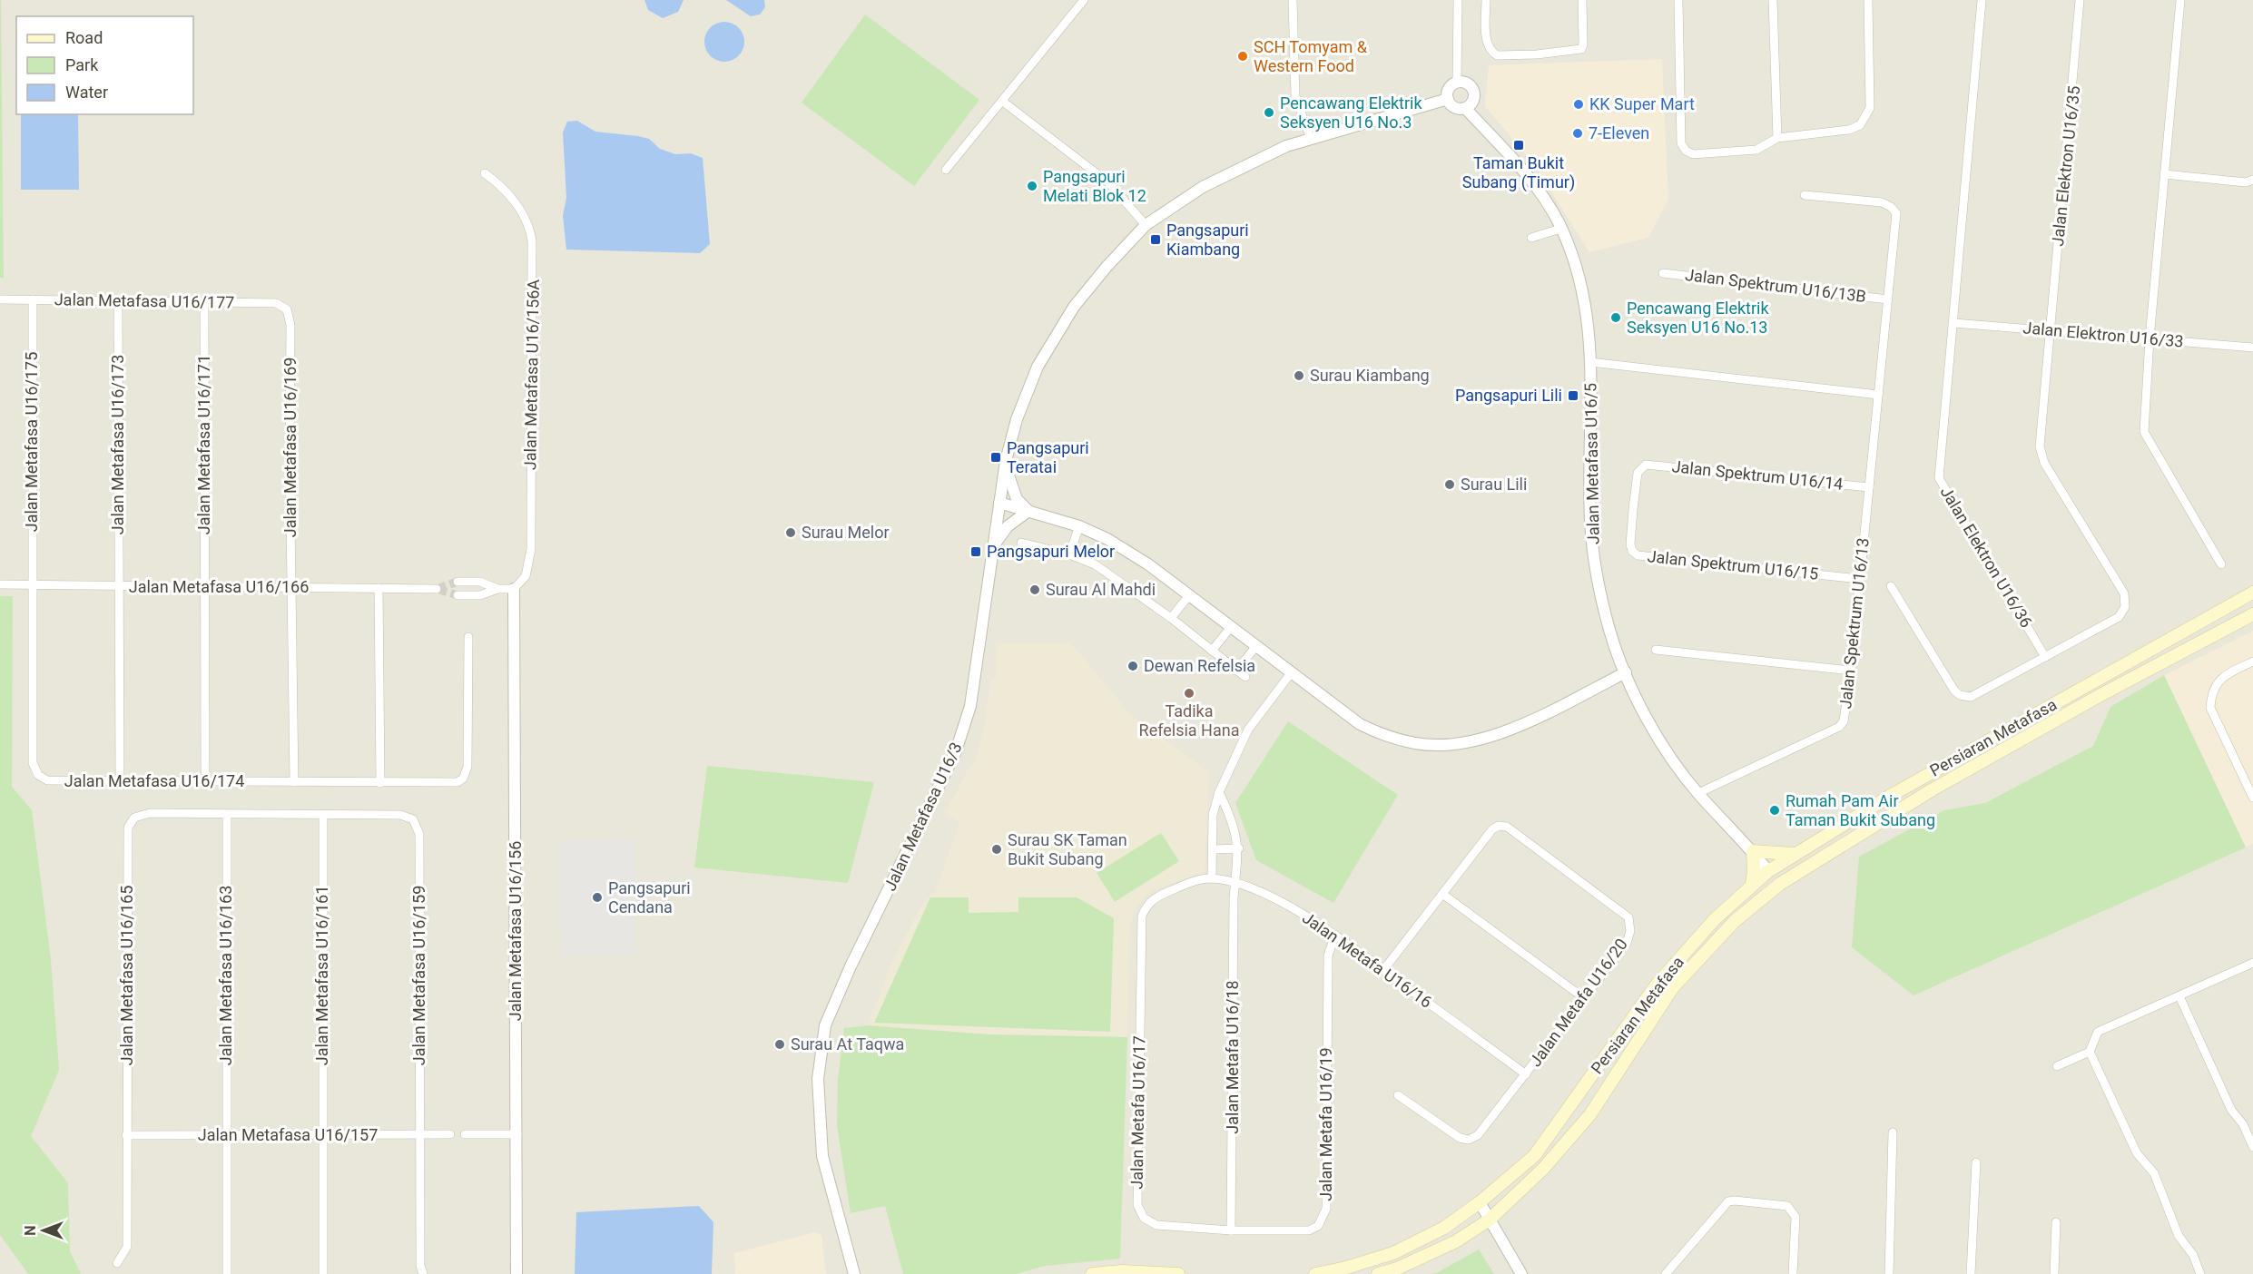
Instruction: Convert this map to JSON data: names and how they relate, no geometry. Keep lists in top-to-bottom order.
{
  "streets": {
    "main road": ["Persiaran Metafasa"],
    "street": [
      "Jalan Elektron U16/35",
      "Jalan Spektrum U16/13B",
      "Jalan Metafasa U16/177",
      "Jalan Elektron U16/33",
      "Jalan Metafasa U16/156A",
      "Jalan Metafasa U16/175",
      "Jalan Metafasa U16/173",
      "Jalan Metafasa U16/171",
      "Jalan Metafasa U16/169",
      "Jalan Metafasa U16/5",
      "Jalan Spektrum U16/14",
      "Jalan Elektron U16/36",
      "Jalan Spektrum U16/15",
      "Jalan Metafasa U16/166",
      "Jalan Spektrum U16/13",
      "Jalan Metafasa U16/174",
      "Jalan Metafasa U16/3",
      "Jalan Metafasa U16/156",
      "Jalan Metafa U16/16",
      "Jalan Metafasa U16/165",
      "Jalan Metafasa U16/163",
      "Jalan Metafasa U16/161",
      "Jalan Metafasa U16/159",
      "Jalan Metafa U16/20",
      "Jalan Metafa U16/18",
      "Jalan Metafa U16/17",
      "Jalan Metafa U16/19",
      "Jalan Metafasa U16/157"
    ]
  },
  "crossings": [
    ["Jalan Elektron U16/35", "Jalan Elektron U16/33"],
    ["Jalan Spektrum U16/13B", "Jalan Spektrum U16/13"],
    ["Jalan Metafasa U16/177", "Jalan Metafasa U16/175"],
    ["Jalan Metafasa U16/177", "Jalan Metafasa U16/173"],
    ["Jalan Metafasa U16/177", "Jalan Metafasa U16/171"],
    ["Jalan Metafasa U16/177", "Jalan Metafasa U16/169"],
    ["Jalan Elektron U16/33", "Jalan Elektron U16/36"],
    ["Jalan Metafasa U16/156A", "Jalan Metafasa U16/156"],
    ["Jalan Metafasa U16/175", "Jalan Metafasa U16/166"],
    ["Jalan Metafasa U16/175", "Jalan Metafasa U16/174"],
    ["Jalan Metafasa U16/173", "Jalan Metafasa U16/166"],
    ["Jalan Metafasa U16/173", "Jalan Metafasa U16/174"],
    ["Jalan Metafasa U16/171", "Jalan Metafasa U16/166"],
    ["Jalan Metafasa U16/171", "Jalan Metafasa U16/174"],
    ["Jalan Metafasa U16/169", "Jalan Metafasa U16/166"],
    ["Jalan Metafasa U16/169", "Jalan Metafasa U16/174"],
    ["Jalan Metafasa U16/5", "Jalan Spektrum U16/13"],
    ["Jalan Metafasa U16/5", "Persiaran Metafasa"],
    ["Jalan Metafasa U16/5", "Jalan Metafasa U16/3"],
    ["Jalan Spektrum U16/14", "Jalan Spektrum U16/15"],
    ["Jalan Spektrum U16/14", "Jalan Spektrum U16/13"],
    ["Jalan Spektrum U16/15", "Jalan Spektrum U16/13"],
    ["Jalan Metafasa U16/166", "Jalan Metafasa U16/174"],
    ["Jalan Metafa U16/16", "Jalan Metafa U16/20"],
    ["Jalan Metafa U16/16", "Jalan Metafa U16/18"],
    ["Jalan Metafa U16/16", "Jalan Metafa U16/17"],
    ["Jalan Metafa U16/16", "Jalan Metafa U16/19"],
    ["Jalan Metafasa U16/165", "Jalan Metafasa U16/163"],
    ["Jalan Metafasa U16/165", "Jalan Metafasa U16/157"],
    ["Jalan Metafasa U16/163", "Jalan Metafasa U16/157"],
    ["Jalan Metafasa U16/161", "Jalan Metafasa U16/159"],
    ["Jalan Metafasa U16/161", "Jalan Metafasa U16/157"],
    ["Jalan Metafasa U16/159", "Jalan Metafasa U16/157"],
    ["Jalan Metafa U16/18", "Jalan Metafa U16/17"],
    ["Jalan Metafa U16/18", "Jalan Metafa U16/19"],
    ["Jalan Metafa U16/17", "Jalan Metafa U16/19"]
  ],
  "places": {
    "other": [
      "SCH Tomyam & Western Food",
      "KK Super Mart",
      "Pencawang Elektrik Seksyen U16 No.3",
      "7-Eleven",
      "Pangsapuri Melati Blok 12",
      "Pencawang Elektrik Seksyen U16 No.13",
      "Surau Kiambang",
      "Surau Lili",
      "Surau Melor",
      "Surau Al Mahdi",
      "Dewan Refelsia",
      "Tadika Refelsia Hana",
      "Rumah Pam Air Taman Bukit Subang",
      "Surau SK Taman Bukit Subang",
      "Pangsapuri Cendana",
      "Surau At Taqwa"
    ],
    "transit": [
      "Taman Bukit Subang (Timur)",
      "Pangsapuri Kiambang",
      "Pangsapuri Lili",
      "Pangsapuri Teratai",
      "Pangsapuri Melor"
    ]
  },
  "legend": ["Road", "Park", "Water"],
  "north": "left"
}
